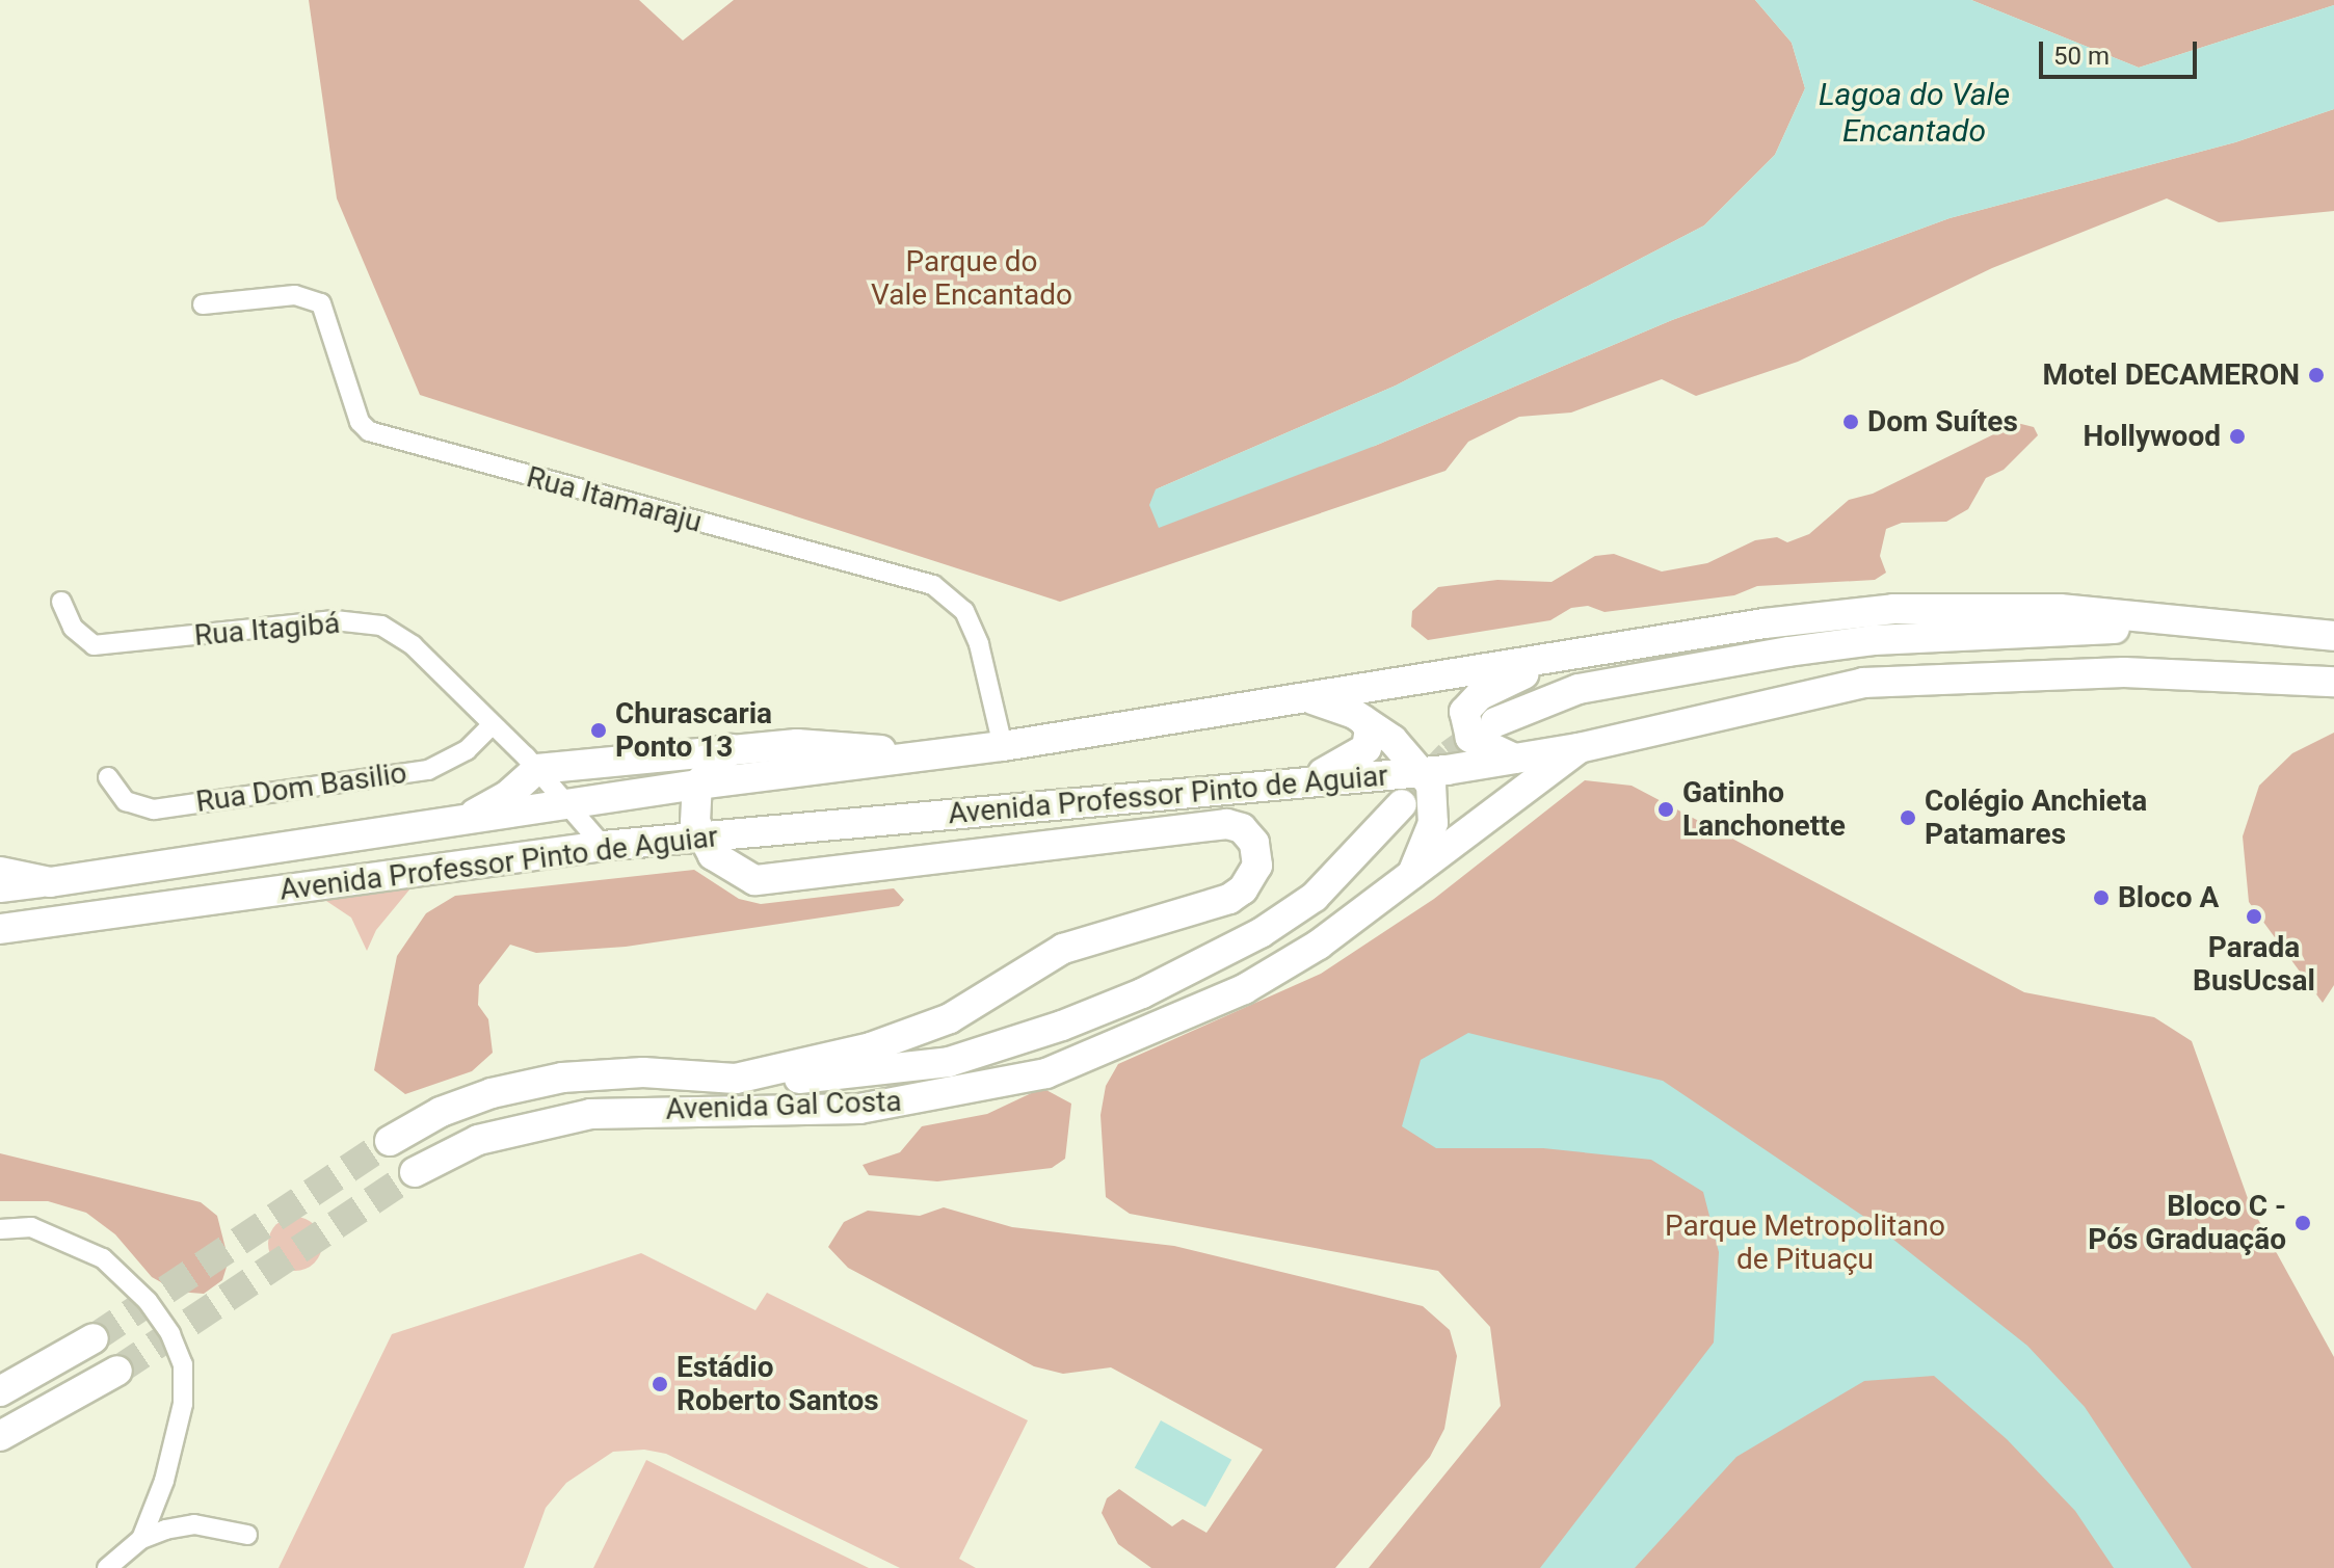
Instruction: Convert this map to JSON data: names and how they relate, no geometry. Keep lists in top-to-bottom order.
{
  "streets": {
    "main road": ["Avenida Professor Pinto de Aguiar", "Avenida Gal Costa"],
    "street": ["Rua Itamaraju", "Rua Itagibá", "Rua Dom Basilio"]
  },
  "crossings": [
    ["Rua Itamaraju", "Avenida Professor Pinto de Aguiar"],
    ["Rua Itagibá", "Rua Dom Basilio"],
    ["Rua Itagibá", "Avenida Professor Pinto de Aguiar"],
    ["Avenida Professor Pinto de Aguiar", "Avenida Gal Costa"]
  ],
  "water": ["Lagoa do Vale Encantado"],
  "parks": ["Parque do Vale Encantado", "Parque Metropolitano de Pituaçu"],
  "places": [
    "Motel DECAMERON",
    "Dom Suítes",
    "Hollywood",
    "Churascaria Ponto 13",
    "Gatinho Lanchonette",
    "Colégio Anchieta Patamares",
    "Bloco A",
    "Parada BusUcsal",
    "Bloco C - Pós Graduação",
    "Estádio Roberto Santos"
  ],
  "scale_bar": "50 m"
}
